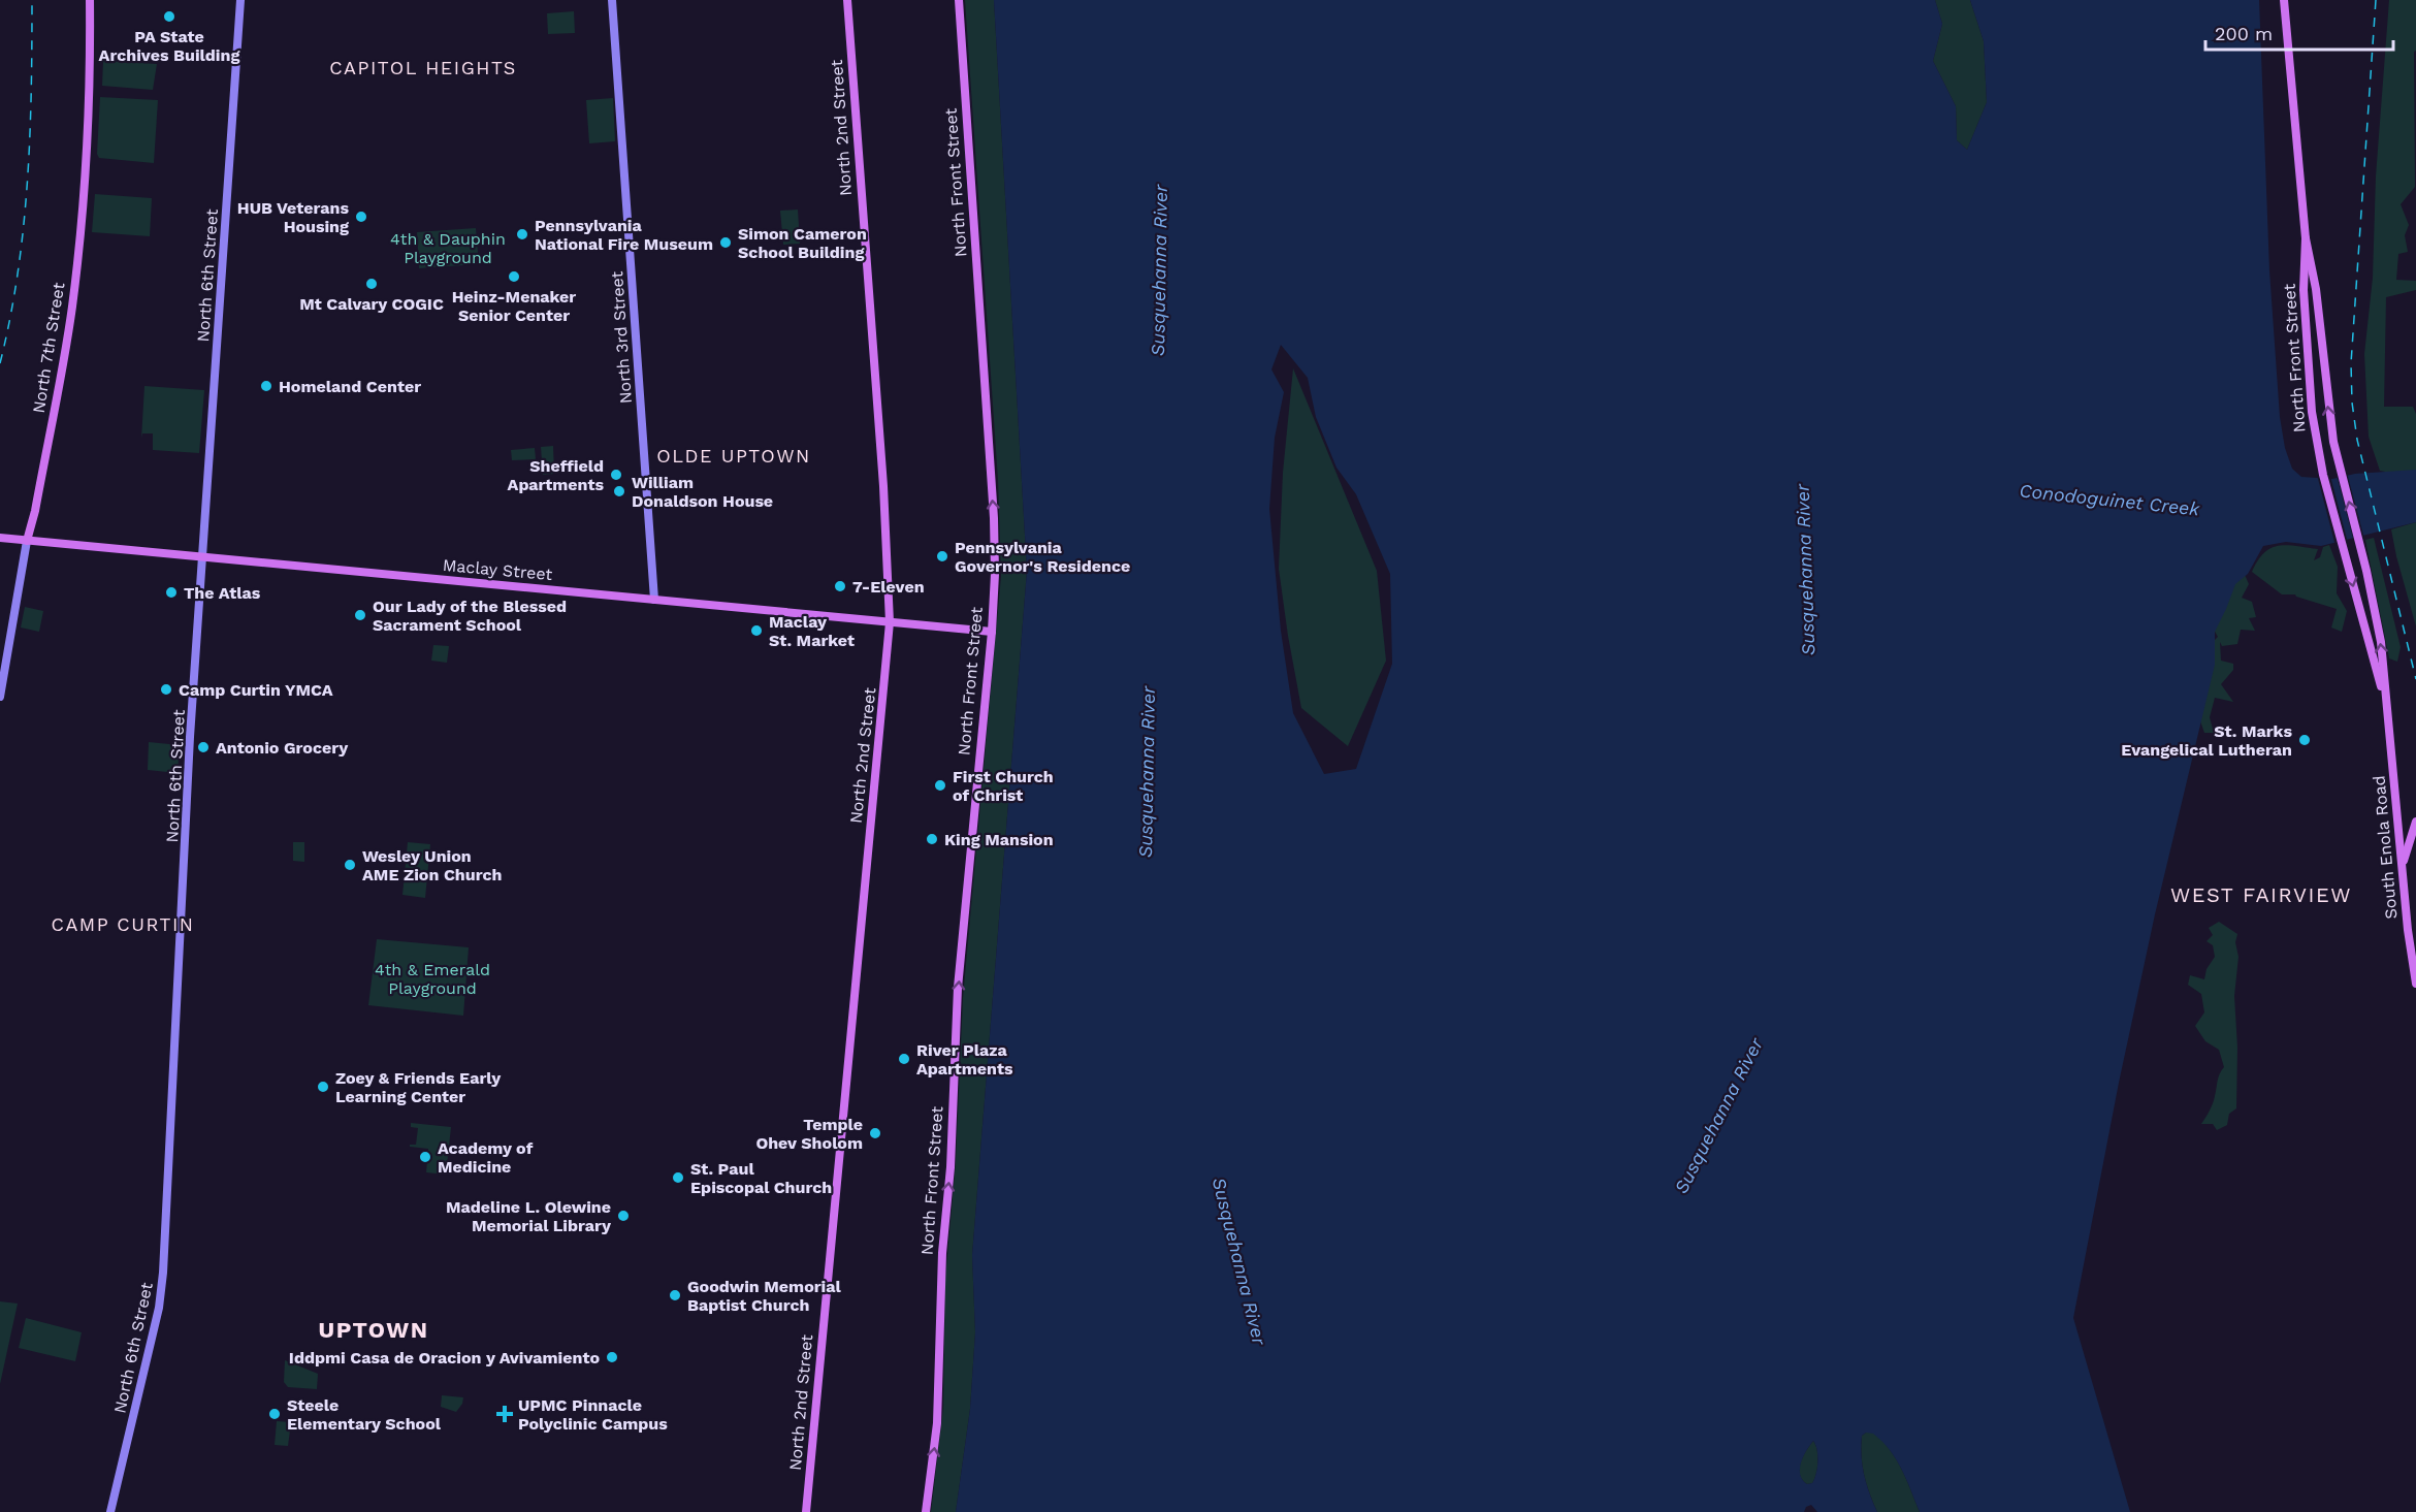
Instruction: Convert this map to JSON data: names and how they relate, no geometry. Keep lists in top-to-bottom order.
{
  "streets": {
    "main road": [
      "North 2nd Street",
      "North Front Street",
      "North 6th Street",
      "North 3rd Street",
      "North 7th Street",
      "Maclay Street",
      "South Enola Road"
    ]
  },
  "crossings": [
    ["North 2nd Street", "Maclay Street"],
    ["North Front Street", "Maclay Street"],
    ["North Front Street", "South Enola Road"],
    ["North 6th Street", "Maclay Street"],
    ["North 3rd Street", "Maclay Street"],
    ["North 7th Street", "Maclay Street"]
  ],
  "one_way": ["North Front Street"],
  "districts": [
    "CAPITOL HEIGHTS",
    "OLDE UPTOWN",
    "WEST FAIRVIEW",
    "CAMP CURTIN",
    "UPTOWN"
  ],
  "water": ["Susquehanna River", "Conodoguinet Creek"],
  "parks": ["4th & Dauphin Playground", "4th & Emerald Playground"],
  "places": {
    "other": [
      "PA State Archives Building",
      "HUB Veterans Housing",
      "Pennsylvania National Fire Museum",
      "Simon Cameron School Building",
      "Heinz-Menaker Senior Center",
      "Mt Calvary COGIC",
      "Homeland Center",
      "Sheffield Apartments",
      "William Donaldson House",
      "Pennsylvania Governor's Residence",
      "7-Eleven",
      "The Atlas",
      "Our Lady of the Blessed Sacrament School",
      "Maclay St. Market",
      "Camp Curtin YMCA",
      "St. Marks Evangelical Lutheran",
      "Antonio Grocery",
      "First Church of Christ",
      "King Mansion",
      "Wesley Union AME Zion Church",
      "River Plaza Apartments",
      "Zoey & Friends Early Learning Center",
      "Temple Ohev Sholom",
      "Academy of Medicine",
      "St. Paul Episcopal Church",
      "Madeline L. Olewine Memorial Library",
      "Goodwin Memorial Baptist Church",
      "Iddpmi Casa de Oracion y Avivamiento",
      "Steele Elementary School"
    ],
    "health": ["UPMC Pinnacle Polyclinic Campus"]
  },
  "scale_bar": "200 m"
}
